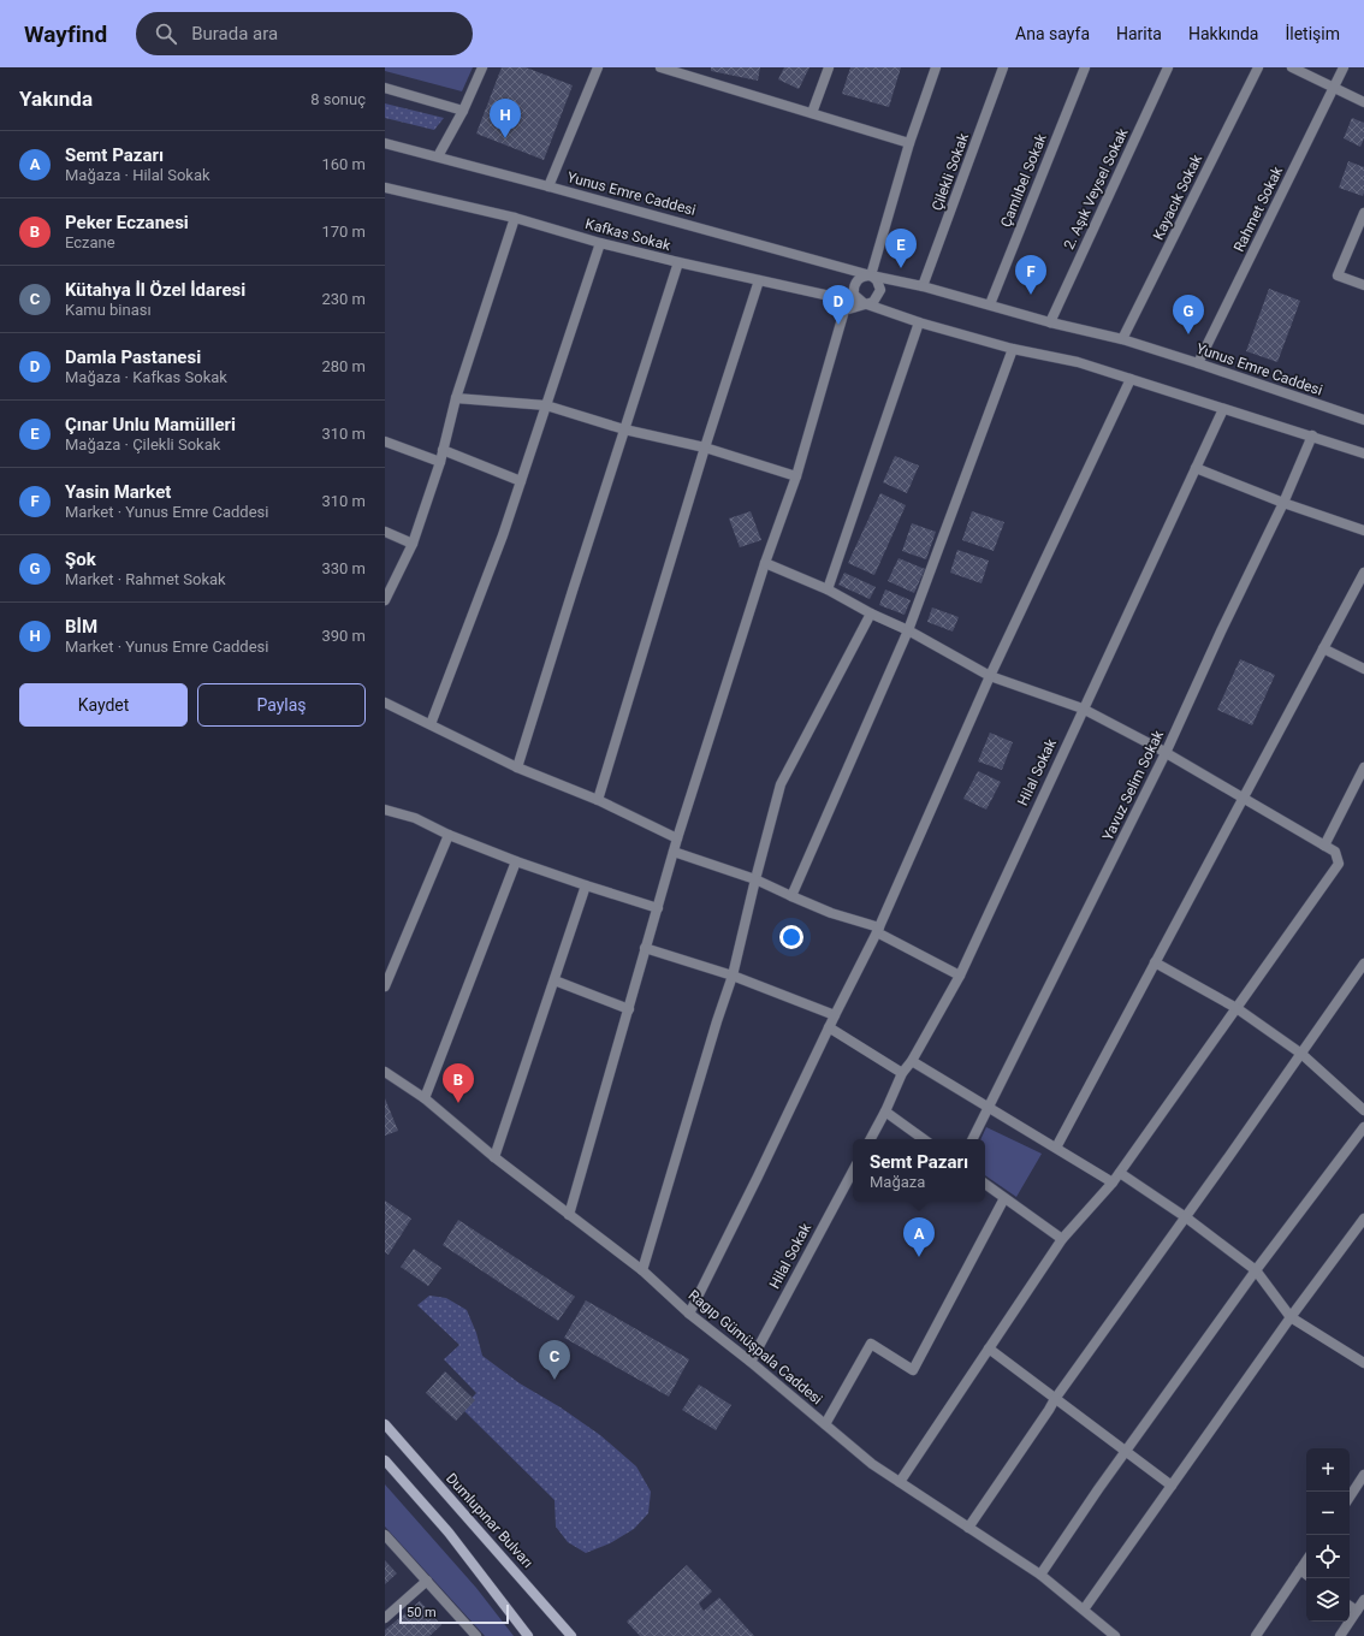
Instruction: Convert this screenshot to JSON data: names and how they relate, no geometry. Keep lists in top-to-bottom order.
{
  "streets": {
    "main road": ["Dumlupınar Bulvarı"],
    "street": [
      "Çilekli Sokak",
      "Çamlıbel Sokak",
      "2. Aşık Veysel Sokak",
      "Yunus Emre Caddesi",
      "Kayacık Sokak",
      "Rahmet Sokak",
      "Kafkas Sokak",
      "Hilal Sokak",
      "Yavuz Selim Sokak",
      "Ragıp Gümüşpala Caddesi"
    ]
  },
  "crossings": [
    ["Çilekli Sokak", "Yunus Emre Caddesi"],
    ["Çamlıbel Sokak", "Yunus Emre Caddesi"],
    ["2. Aşık Veysel Sokak", "Yunus Emre Caddesi"],
    ["Yunus Emre Caddesi", "Kayacık Sokak"],
    ["Yunus Emre Caddesi", "Rahmet Sokak"],
    ["Yunus Emre Caddesi", "Kafkas Sokak"],
    ["Kafkas Sokak", "Hilal Sokak"],
    ["Kafkas Sokak", "Yavuz Selim Sokak"],
    ["Hilal Sokak", "Ragıp Gümüşpala Caddesi"]
  ],
  "scale_bar": "50 m",
  "page": {
    "header": "Wayfind",
    "search": "Burada ara",
    "nav": [
      "Ana sayfa",
      "Harita",
      "Hakkında",
      "İletişim"
    ],
    "heading": ["Yakında", "8 sonuç"],
    "pins": [
      "H",
      "E",
      "F",
      "D",
      "G",
      "B",
      "A",
      "C"
    ],
    "list": [
      {
        "mark": "A",
        "name": "Semt Pazarı",
        "note": "Mağaza · Hilal Sokak",
        "value": "160 m"
      },
      {
        "mark": "B",
        "name": "Peker Eczanesi",
        "note": "Eczane",
        "value": "170 m"
      },
      {
        "mark": "C",
        "name": "Kütahya İl Özel İdaresi",
        "note": "Kamu binası",
        "value": "230 m"
      },
      {
        "mark": "D",
        "name": "Damla Pastanesi",
        "note": "Mağaza · Kafkas Sokak",
        "value": "280 m"
      },
      {
        "mark": "E",
        "name": "Çınar Unlu Mamülleri",
        "note": "Mağaza · Çilekli Sokak",
        "value": "310 m"
      },
      {
        "mark": "F",
        "name": "Yasin Market",
        "note": "Market · Yunus Emre Caddesi",
        "value": "310 m"
      },
      {
        "mark": "G",
        "name": "Şok",
        "note": "Market · Rahmet Sokak",
        "value": "330 m"
      },
      {
        "mark": "H",
        "name": "BİM",
        "note": "Market · Yunus Emre Caddesi",
        "value": "390 m"
      }
    ],
    "buttons": ["Kaydet", "Paylaş"],
    "popup": ["Semt Pazarı", "Mağaza"],
    "map_buttons": ["+", "−"],
    "scale": "50 m"
  }
}
